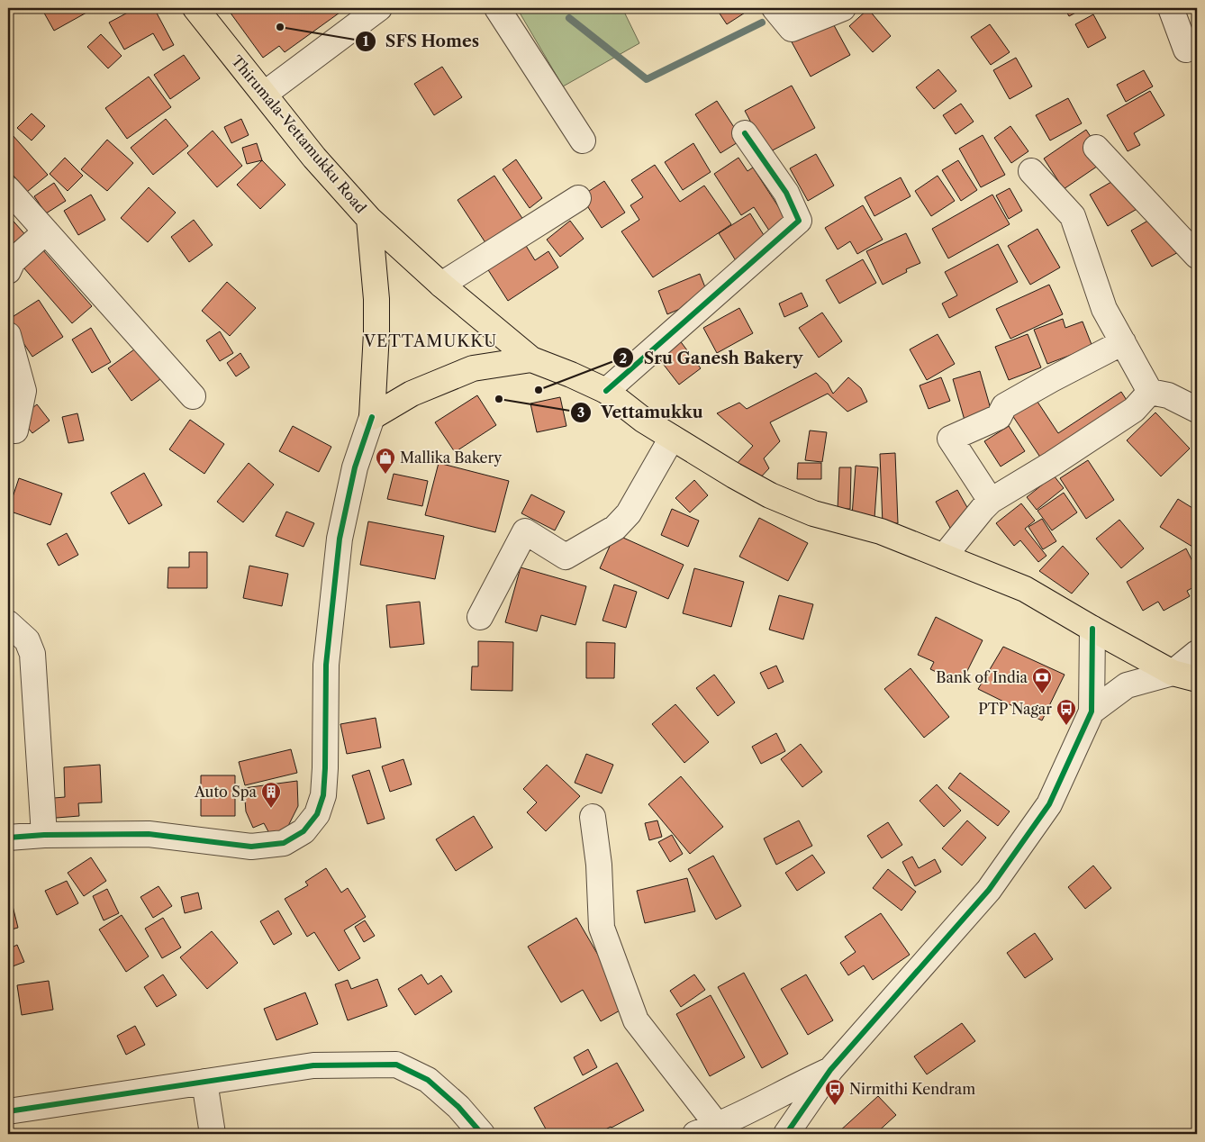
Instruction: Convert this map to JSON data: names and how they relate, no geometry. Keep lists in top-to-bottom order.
{
  "streets": {
    "main road": ["Thirumala-Vettamukku Road"]
  },
  "districts": ["VETTAMUKKU"],
  "places": {
    "other": ["SFS Homes", "Sru Ganesh Bakery", "Vettamukku"],
    "shop": ["Mallika Bakery"],
    "bank": ["Bank of India"],
    "bus stop": ["PTP Nagar", "Nirmithi Kendram"],
    "building": ["Auto Spa"]
  }
}
